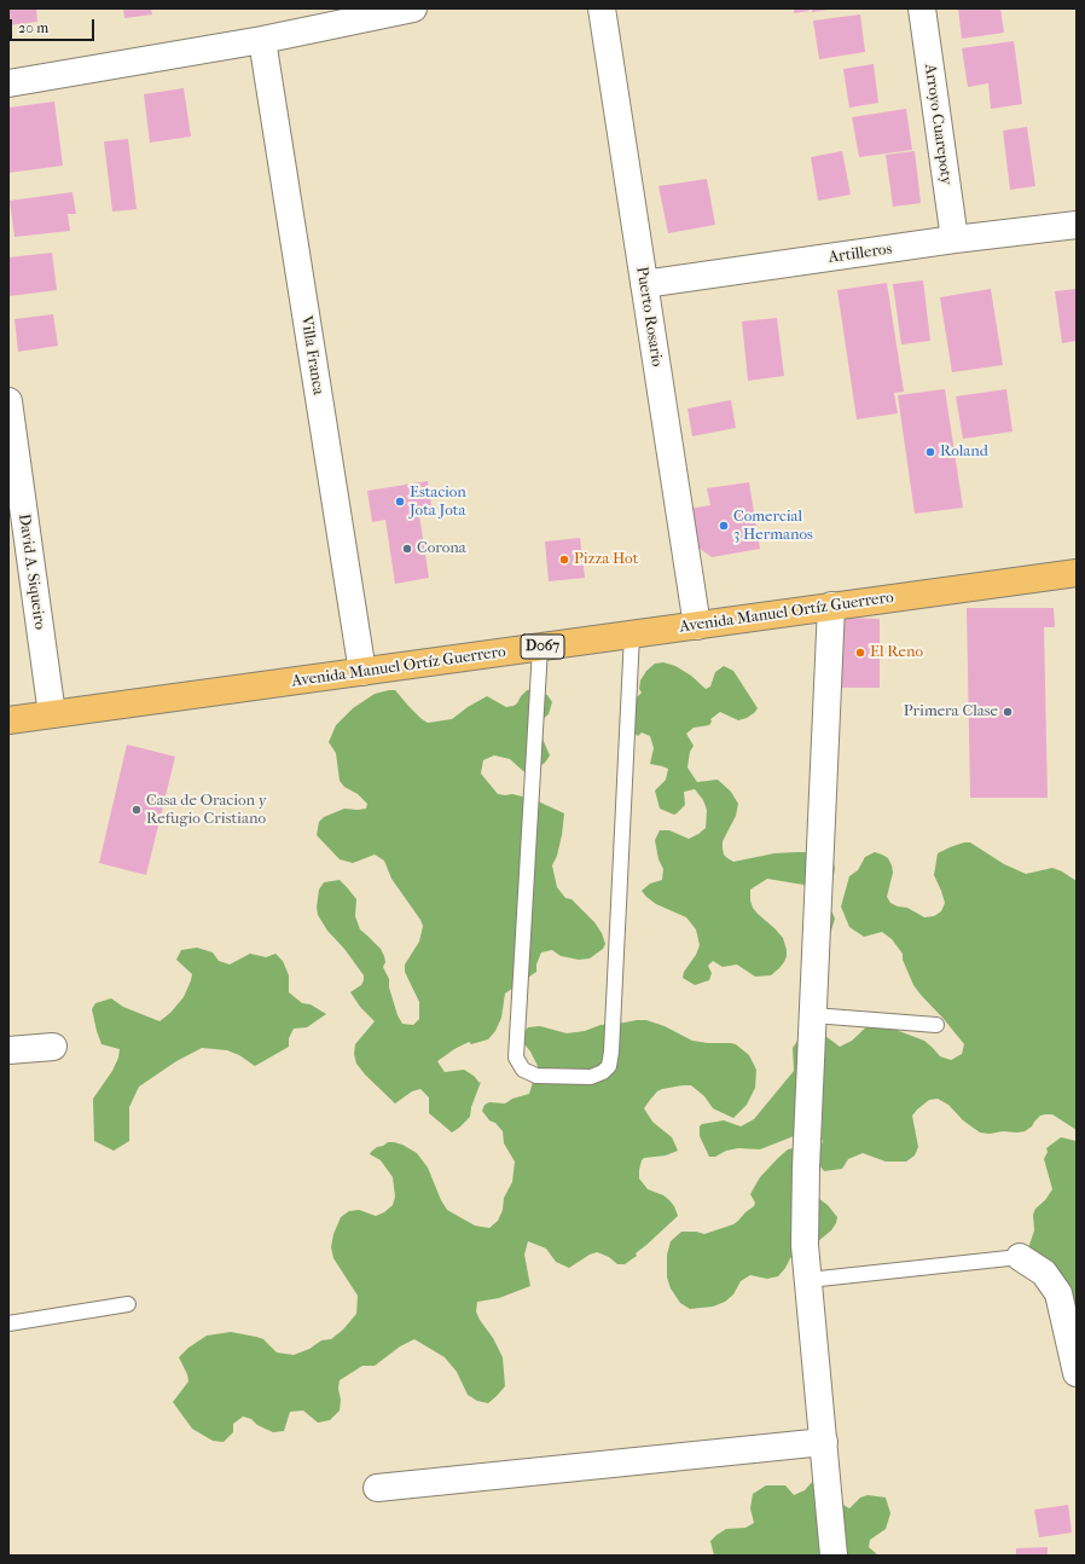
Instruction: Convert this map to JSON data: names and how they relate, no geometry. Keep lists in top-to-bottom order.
{
  "streets": {
    "main road": ["Avenida Manuel Ortíz Guerrero", "D067"],
    "street": [
      "Arroyo Cuarepoty",
      "Artilleros",
      "Puerto Rosario",
      "Villa Franca",
      "David A. Siqueiro"
    ]
  },
  "crossings": [
    ["Arroyo Cuarepoty", "Artilleros"],
    ["Artilleros", "Puerto Rosario"],
    ["Puerto Rosario", "Avenida Manuel Ortíz Guerrero"],
    ["Villa Franca", "Avenida Manuel Ortíz Guerrero"],
    ["David A. Siqueiro", "Avenida Manuel Ortíz Guerrero"]
  ],
  "places": [
    "Roland",
    "Estacion Jota Jota",
    "Comercial 3 Hermanos",
    "Corona",
    "Pizza Hot",
    "El Reno",
    "Primera Clase",
    "Casa de Oracion y Refugio Cristiano"
  ],
  "scale_bar": "20 m"
}
